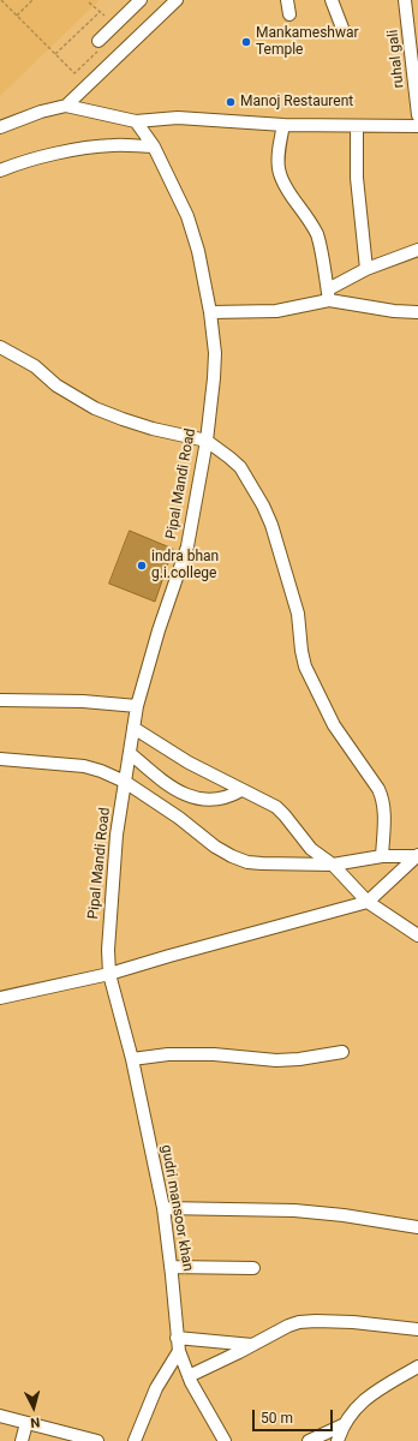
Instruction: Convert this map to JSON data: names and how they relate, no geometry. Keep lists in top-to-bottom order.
{
  "streets": {
    "street": ["ruhal gali", "Pipal Mandi Road", "gudri mansoor khan"]
  },
  "crossings": [
    ["Pipal Mandi Road", "gudri mansoor khan"]
  ],
  "places": ["Mankameshwar Temple", "Manoj Restaurent", "indra bhan g.i.college"],
  "scale_bar": "50 m",
  "north": "bottom"
}
